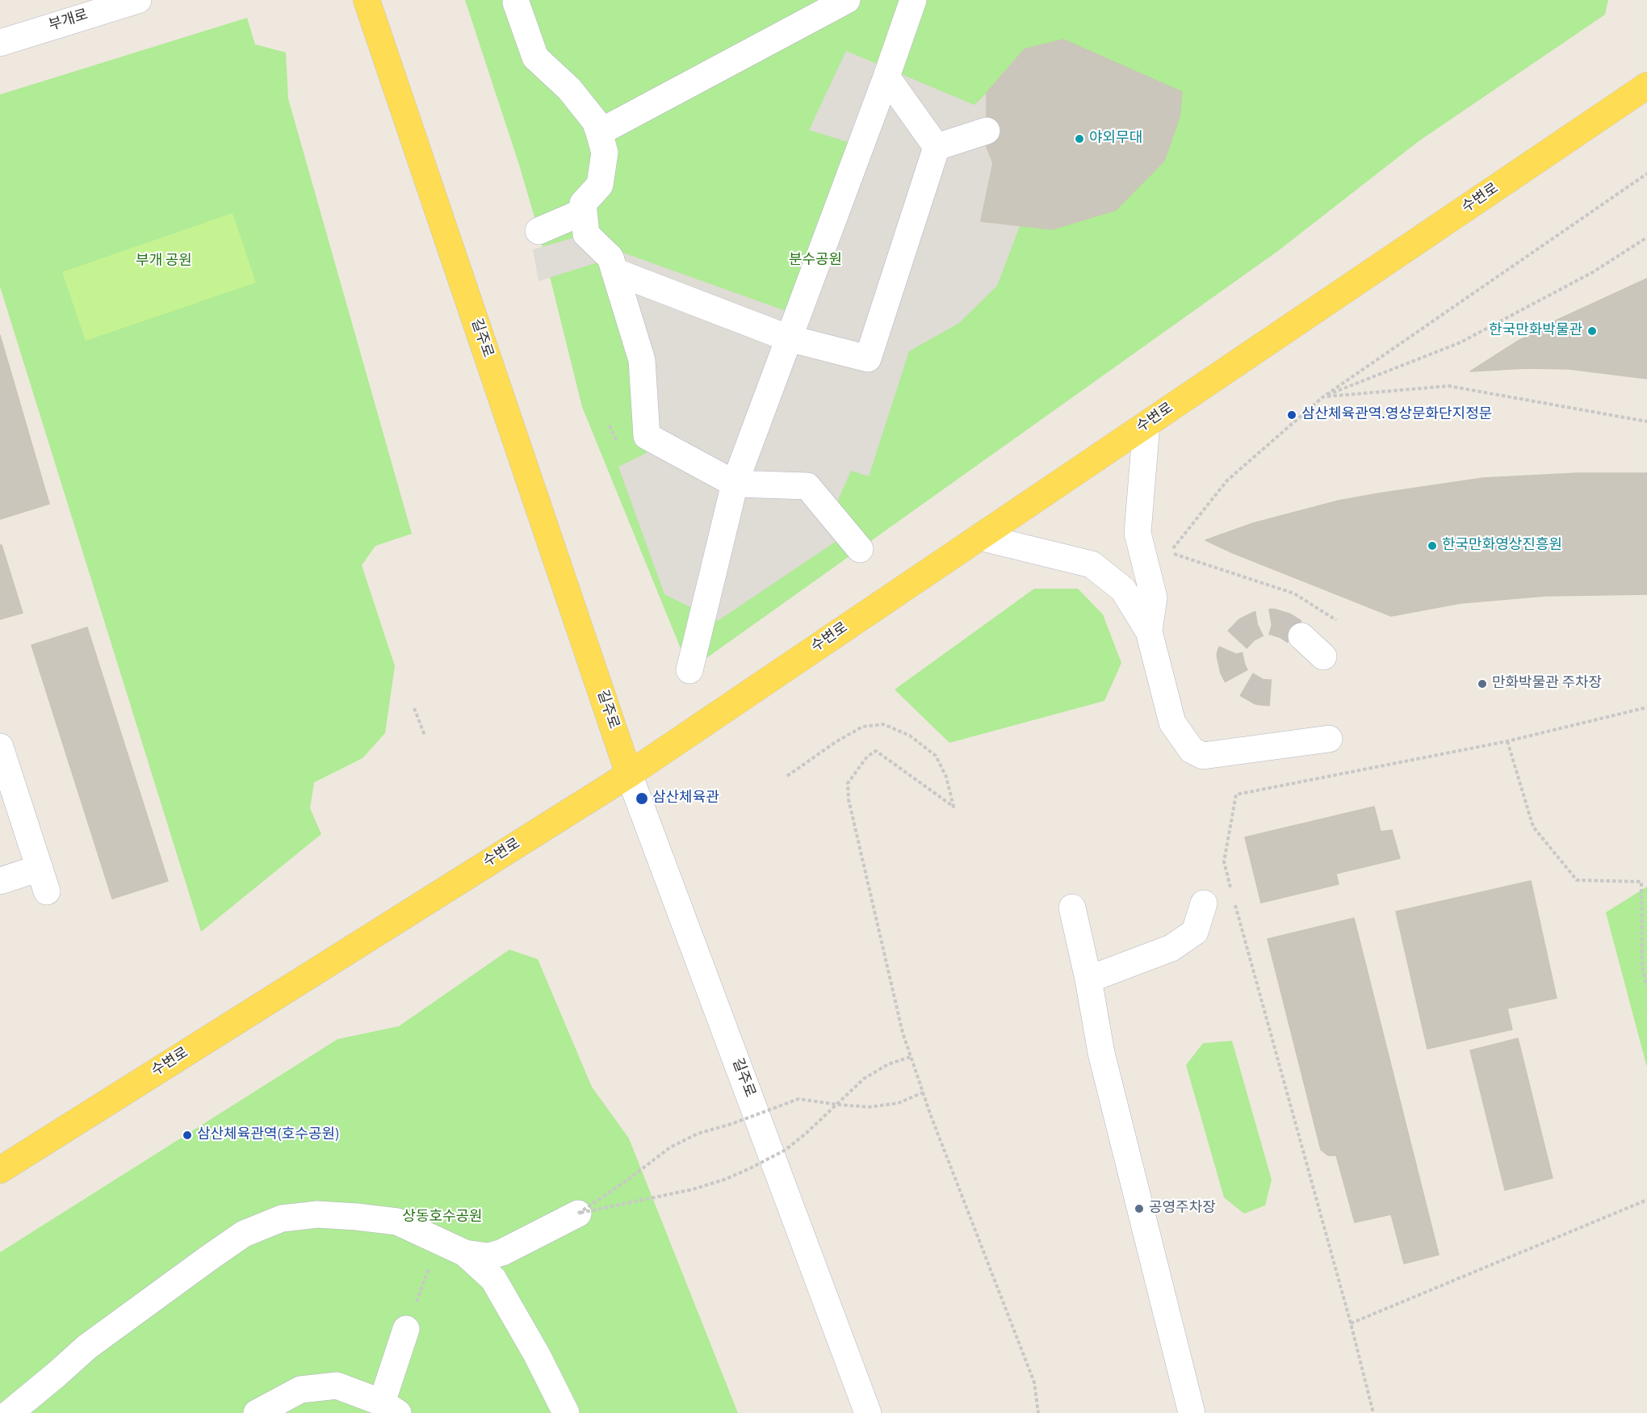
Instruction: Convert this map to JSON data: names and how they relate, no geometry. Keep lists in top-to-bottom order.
{
  "streets": {
    "main road": ["수변로", "길주로"],
    "street": ["부개로"]
  },
  "crossings": [
    ["수변로", "길주로"]
  ],
  "parks": ["분수공원", "부개 공원", "상동호수공원"],
  "places": [
    "야외무대",
    "한국만화박물관",
    "삼산체육관역.영상문화단지정문",
    "한국만화영상진흥원",
    "만화박물관 주차장",
    "삼산체육관",
    "삼산체육관역(호수공원)",
    "공영주차장"
  ]
}
